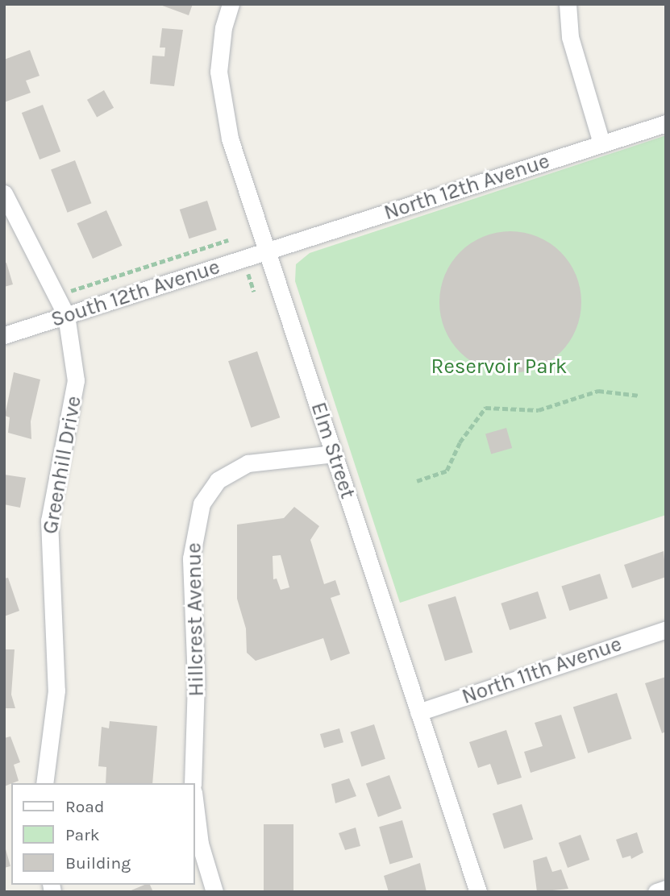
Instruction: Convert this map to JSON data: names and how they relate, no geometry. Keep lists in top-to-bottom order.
{
  "streets": {
    "street": [
      "North 12th Avenue",
      "South 12th Avenue",
      "Elm Street",
      "Greenhill Drive",
      "Hillcrest Avenue",
      "North 11th Avenue"
    ]
  },
  "crossings": [
    ["North 12th Avenue", "South 12th Avenue"],
    ["North 12th Avenue", "Elm Street"],
    ["South 12th Avenue", "Elm Street"],
    ["South 12th Avenue", "Greenhill Drive"],
    ["Elm Street", "Hillcrest Avenue"],
    ["Elm Street", "North 11th Avenue"]
  ],
  "parks": ["Reservoir Park"],
  "legend": ["Road", "Park", "Building"]
}
